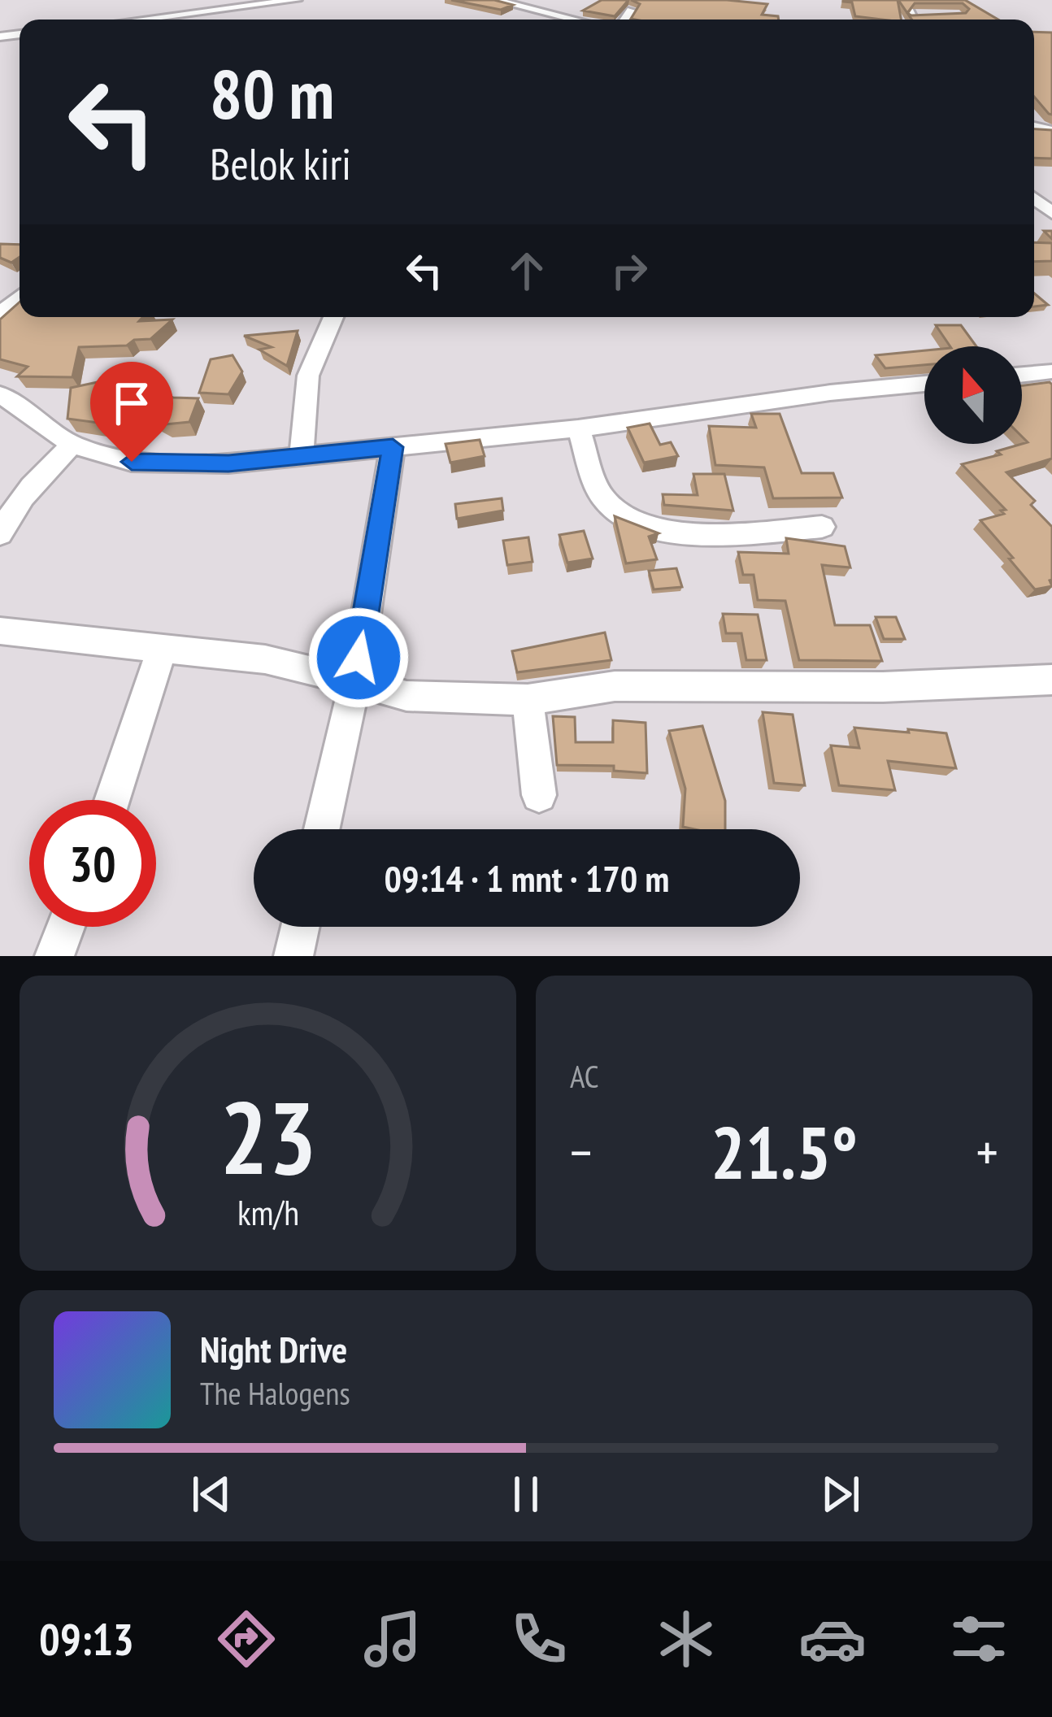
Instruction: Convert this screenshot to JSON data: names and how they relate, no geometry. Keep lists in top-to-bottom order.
{
  "north": "top",
  "page": {
    "turn": ["80 m", "Belok kiri"],
    "limit": "30",
    "trip": "09:14 · 1 mnt · 170 m",
    "tile": "AC",
    "heat": ["−", "21.5°", "+"],
    "song": ["Night Drive", "The Halogens"],
    "tabs": "09:13",
    "gauge": ["23", "km/h"]
  }
}
